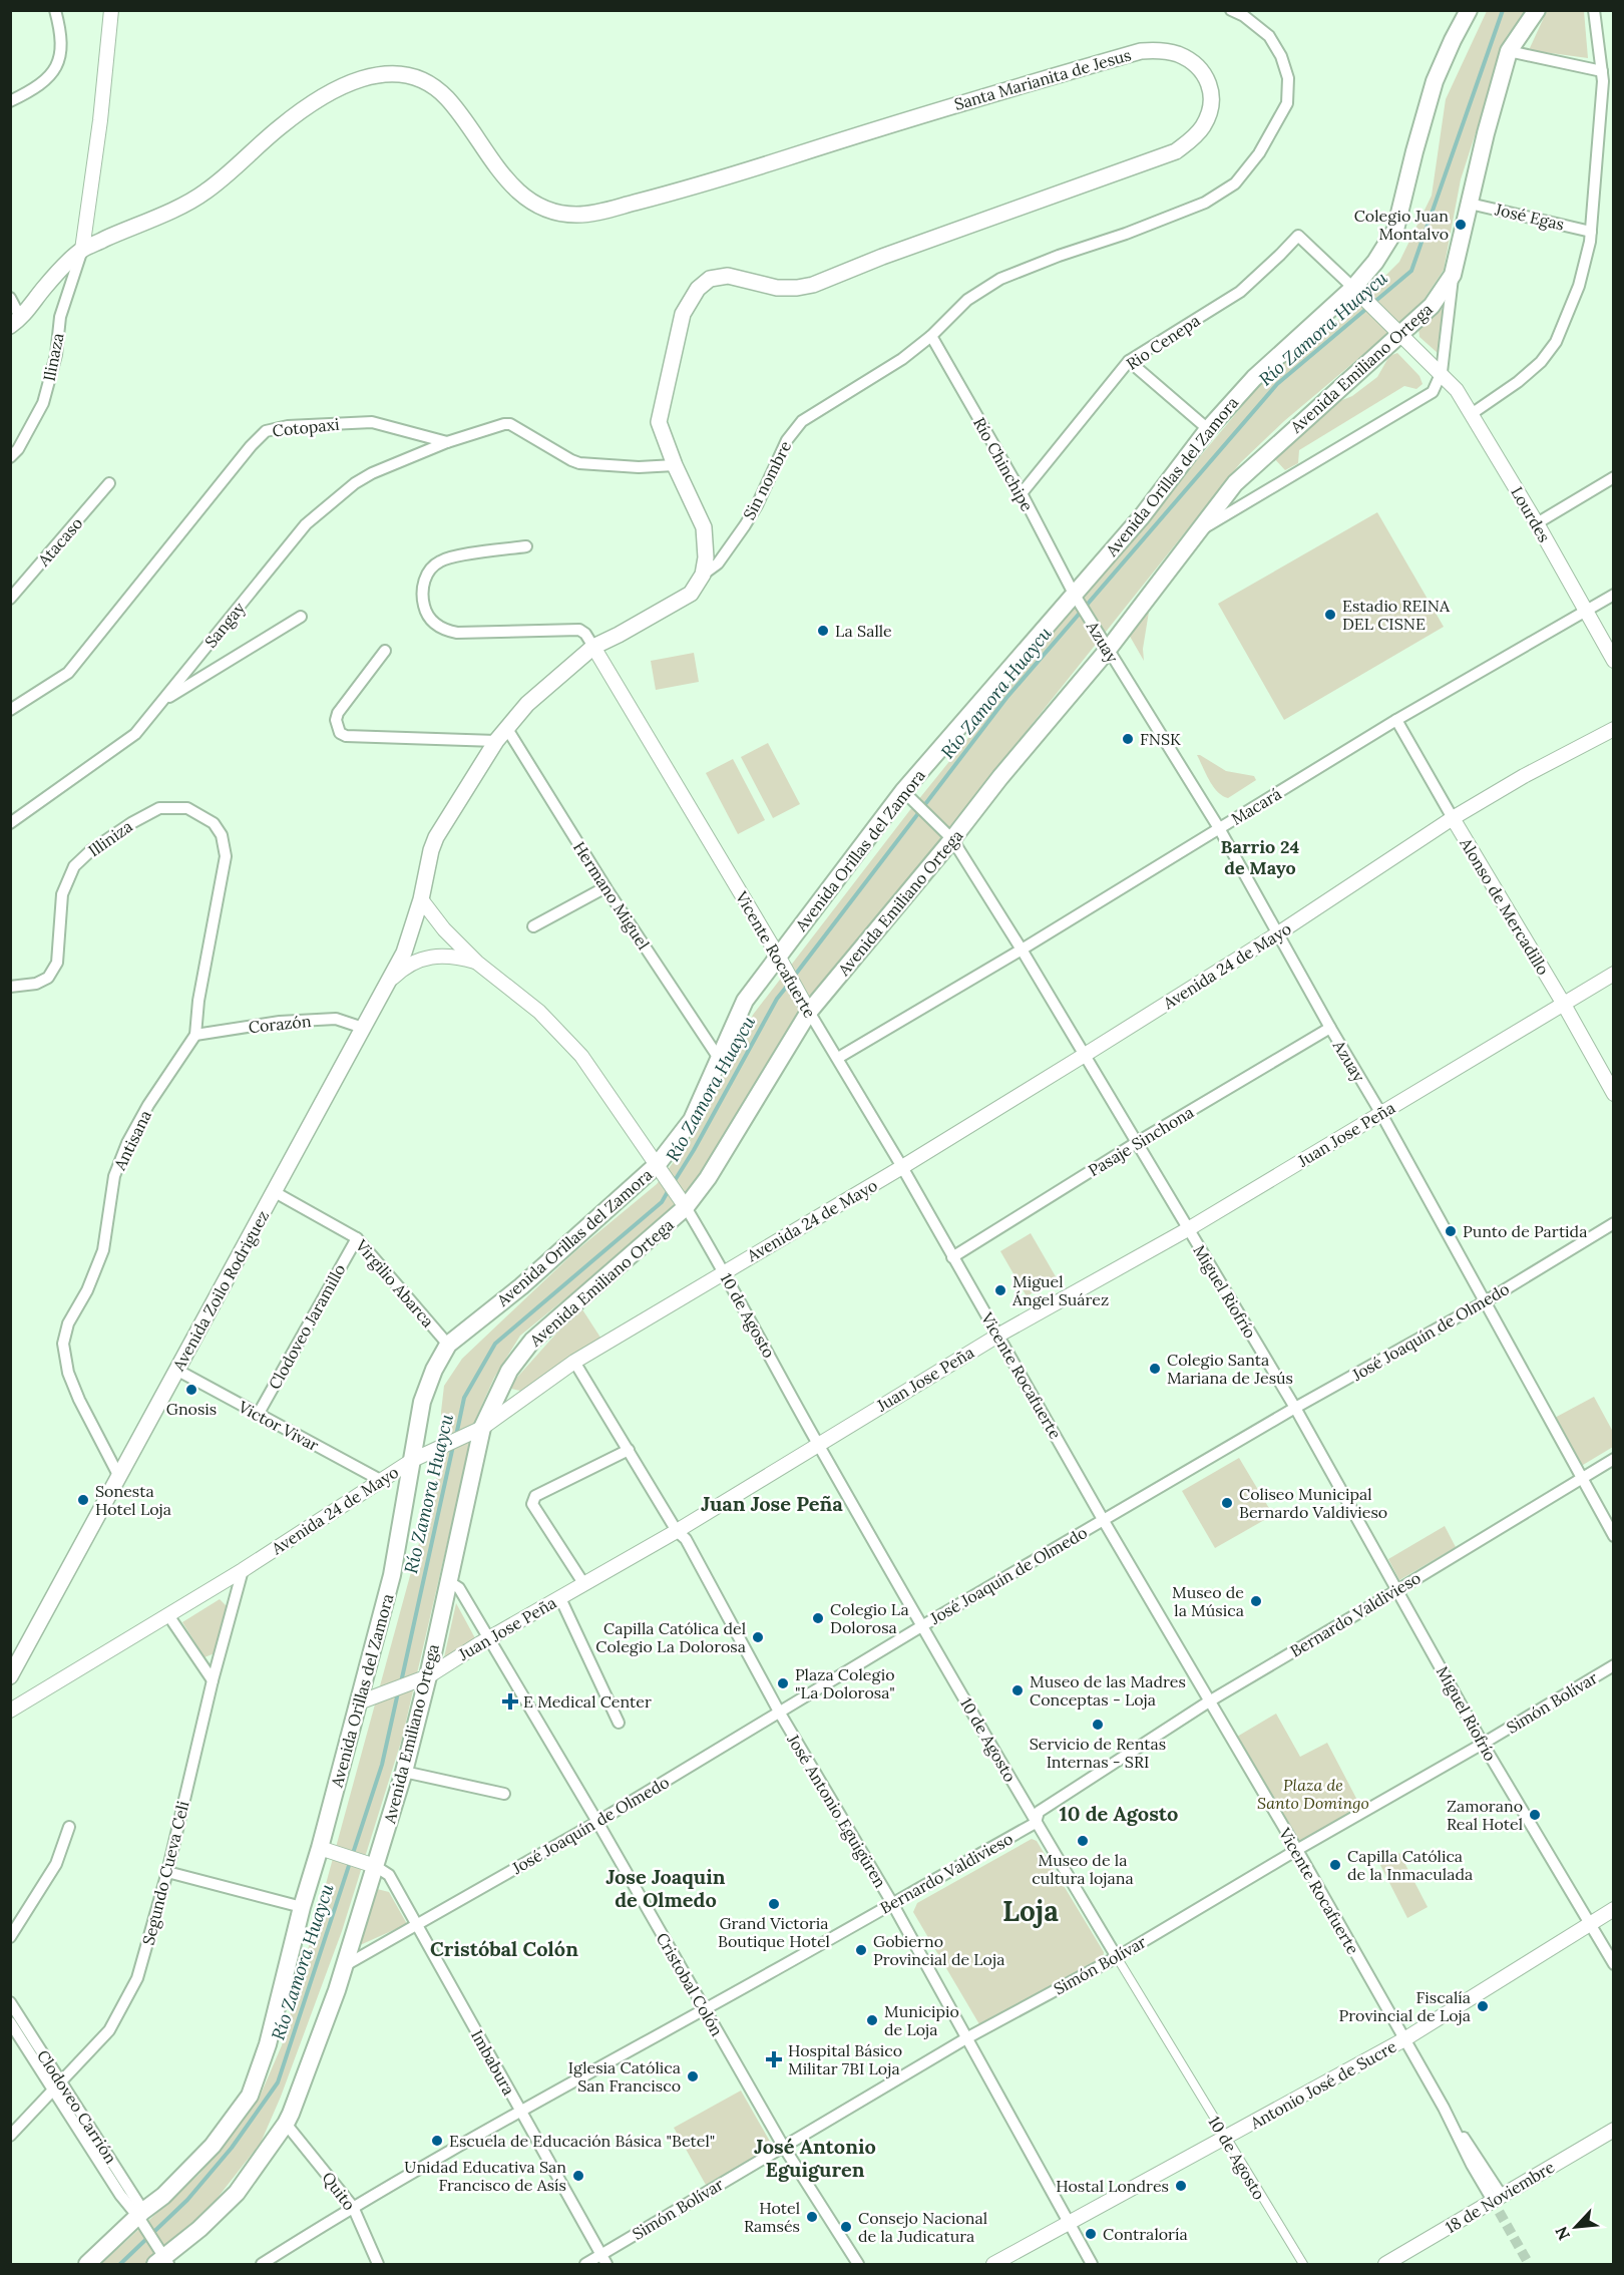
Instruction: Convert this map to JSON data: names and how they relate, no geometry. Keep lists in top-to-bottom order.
{
  "streets": {
    "main road": [
      "Santa Marianita de Jesus",
      "Avenida Emiliano Ortega",
      "Avenida Orillas del Zamora",
      "Avenida Zoilo Rodriguez"
    ],
    "street": [
      "José Egas",
      "Rio Cenepa",
      "Ilinaza",
      "Cotopaxi",
      "Río Chinchipe",
      "Sin nombre",
      "Lourdes",
      "Atacaso",
      "Sangay",
      "Azuay",
      "Macará",
      "Illiniza",
      "Hermano Miguel",
      "Alonso de Mercadillo",
      "Vicente Rocafuerte",
      "Avenida 24 de Mayo",
      "Corazón",
      "Juan Jose Peña",
      "Antisana",
      "Pasaje Sinchona",
      "Virgilio Abarca",
      "Miguel Riofrío",
      "10 de Agosto",
      "Clodoveo Jaramillo",
      "José Joaquín de Olmedo",
      "Victor Vivar",
      "Bernardo Valdivieso",
      "Simón Bolívar",
      "José Antonio Eguigüren",
      "Segundo Cueva Celi",
      "Cristobal Colón",
      "Imbabura",
      "Antonio José de Sucre",
      "Clodoveo Carrión",
      "Quito",
      "18 de Noviembre"
    ]
  },
  "crossings": [
    ["Santa Marianita de Jesus", "Ilinaza"],
    ["Santa Marianita de Jesus", "Sin nombre"],
    ["José Egas", "Avenida Emiliano Ortega"],
    ["Rio Cenepa", "Río Chinchipe"],
    ["Rio Cenepa", "Avenida Orillas del Zamora"],
    ["Rio Cenepa", "Lourdes"],
    ["Avenida Emiliano Ortega", "Lourdes"],
    ["Avenida Emiliano Ortega", "Azuay"],
    ["Avenida Emiliano Ortega", "Vicente Rocafuerte"],
    ["Avenida Emiliano Ortega", "Avenida 24 de Mayo"],
    ["Avenida Emiliano Ortega", "Juan Jose Peña"],
    ["Avenida Emiliano Ortega", "Miguel Riofrío"],
    ["Avenida Emiliano Ortega", "10 de Agosto"],
    ["Avenida Emiliano Ortega", "José Joaquín de Olmedo"],
    ["Avenida Emiliano Ortega", "Cristobal Colón"],
    ["Avenida Emiliano Ortega", "Imbabura"],
    ["Avenida Emiliano Ortega", "Clodoveo Carrión"],
    ["Avenida Emiliano Ortega", "Quito"],
    ["Cotopaxi", "Sangay"],
    ["Río Chinchipe", "Avenida Orillas del Zamora"],
    ["Río Chinchipe", "Sin nombre"],
    ["Río Chinchipe", "Azuay"],
    ["Avenida Orillas del Zamora", "Lourdes"],
    ["Avenida Orillas del Zamora", "Azuay"],
    ["Avenida Orillas del Zamora", "Hermano Miguel"],
    ["Avenida Orillas del Zamora", "Vicente Rocafuerte"],
    ["Avenida Orillas del Zamora", "Avenida 24 de Mayo"],
    ["Avenida Orillas del Zamora", "Juan Jose Peña"],
    ["Avenida Orillas del Zamora", "Virgilio Abarca"],
    ["Avenida Orillas del Zamora", "Miguel Riofrío"],
    ["Avenida Orillas del Zamora", "Clodoveo Carrión"],
    ["Lourdes", "Macará"],
    ["Azuay", "Macará"],
    ["Azuay", "Avenida 24 de Mayo"],
    ["Azuay", "Juan Jose Peña"],
    ["Azuay", "Pasaje Sinchona"],
    ["Azuay", "José Joaquín de Olmedo"],
    ["Azuay", "Bernardo Valdivieso"],
    ["Macará", "Alonso de Mercadillo"],
    ["Macará", "Vicente Rocafuerte"],
    ["Macará", "Miguel Riofrío"],
    ["Illiniza", "Antisana"],
    ["Alonso de Mercadillo", "Avenida 24 de Mayo"],
    ["Alonso de Mercadillo", "Juan Jose Peña"],
    ["Vicente Rocafuerte", "Avenida 24 de Mayo"],
    ["Vicente Rocafuerte", "Juan Jose Peña"],
    ["Vicente Rocafuerte", "Pasaje Sinchona"],
    ["Vicente Rocafuerte", "José Joaquín de Olmedo"],
    ["Vicente Rocafuerte", "Bernardo Valdivieso"],
    ["Vicente Rocafuerte", "Simón Bolívar"],
    ["Vicente Rocafuerte", "Antonio José de Sucre"],
    ["Vicente Rocafuerte", "18 de Noviembre"],
    ["Avenida 24 de Mayo", "Miguel Riofrío"],
    ["Avenida 24 de Mayo", "10 de Agosto"],
    ["Avenida 24 de Mayo", "Victor Vivar"],
    ["Avenida 24 de Mayo", "José Antonio Eguigüren"],
    ["Avenida 24 de Mayo", "Segundo Cueva Celi"],
    ["Corazón", "Antisana"],
    ["Corazón", "Avenida Zoilo Rodriguez"],
    ["Juan Jose Peña", "Miguel Riofrío"],
    ["Juan Jose Peña", "10 de Agosto"],
    ["Juan Jose Peña", "José Antonio Eguigüren"],
    ["Juan Jose Peña", "Cristobal Colón"],
    ["Antisana", "Avenida Zoilo Rodriguez"],
    ["Pasaje Sinchona", "Miguel Riofrío"],
    ["Virgilio Abarca", "Avenida Zoilo Rodriguez"],
    ["Virgilio Abarca", "Clodoveo Jaramillo"],
    ["Avenida Zoilo Rodriguez", "Victor Vivar"],
    ["Miguel Riofrío", "José Joaquín de Olmedo"],
    ["Miguel Riofrío", "Bernardo Valdivieso"],
    ["Miguel Riofrío", "Simón Bolívar"],
    ["Miguel Riofrío", "Antonio José de Sucre"],
    ["10 de Agosto", "José Joaquín de Olmedo"],
    ["10 de Agosto", "Bernardo Valdivieso"],
    ["10 de Agosto", "Simón Bolívar"],
    ["10 de Agosto", "Antonio José de Sucre"],
    ["Clodoveo Jaramillo", "Victor Vivar"],
    ["José Joaquín de Olmedo", "José Antonio Eguigüren"],
    ["José Joaquín de Olmedo", "Cristobal Colón"],
    ["José Joaquín de Olmedo", "Imbabura"],
    ["Bernardo Valdivieso", "José Antonio Eguigüren"],
    ["Bernardo Valdivieso", "Cristobal Colón"],
    ["Bernardo Valdivieso", "Imbabura"],
    ["Bernardo Valdivieso", "Quito"],
    ["Simón Bolívar", "José Antonio Eguigüren"],
    ["Simón Bolívar", "Cristobal Colón"],
    ["Simón Bolívar", "Imbabura"],
    ["José Antonio Eguigüren", "Antonio José de Sucre"],
    ["Segundo Cueva Celi", "Clodoveo Carrión"]
  ],
  "districts": [
    "Barrio 24 de Mayo",
    "Juan Jose Peña",
    "10 de Agosto",
    "Jose Joaquin de Olmedo",
    "Loja",
    "Cristóbal Colón",
    "José Antonio Eguiguren"
  ],
  "water": ["Río Zamora Huaycu"],
  "parks": ["Plaza de Santo Domingo"],
  "places": {
    "other": [
      "Colegio Juan Montalvo",
      "Estadio REINA DEL CISNE",
      "La Salle",
      "FNSK",
      "Punto de Partida",
      "Miguel Ángel Suárez",
      "Colegio Santa Mariana de Jesús",
      "Gnosis",
      "Sonesta Hotel Loja",
      "Coliseo Municipal Bernardo Valdivieso",
      "Museo de la Música",
      "Colegio La Dolorosa",
      "Capilla Católica del Colegio La Dolorosa",
      "Plaza Colegio \"La Dolorosa\"",
      "Museo de las Madres Conceptas - Loja",
      "Servicio de Rentas Internas - SRI",
      "Zamorano Real Hotel",
      "Museo de la cultura lojana",
      "Capilla Católica de la Inmaculada",
      "Grand Victoria Boutique Hotel",
      "Gobierno Provincial de Loja",
      "Fiscalía Provincial de Loja",
      "Municipio de Loja",
      "Iglesia Católica San Francisco",
      "Escuela de Educación Básica \"Betel\"",
      "Unidad Educativa San Francisco de Asís",
      "Hostal Londres",
      "Hotel Ramsés",
      "Consejo Nacional de la Judicatura",
      "Contraloría"
    ],
    "health": ["E Medical Center", "Hospital Básico Militar 7BI Loja"]
  },
  "north": "bottom left"
}
